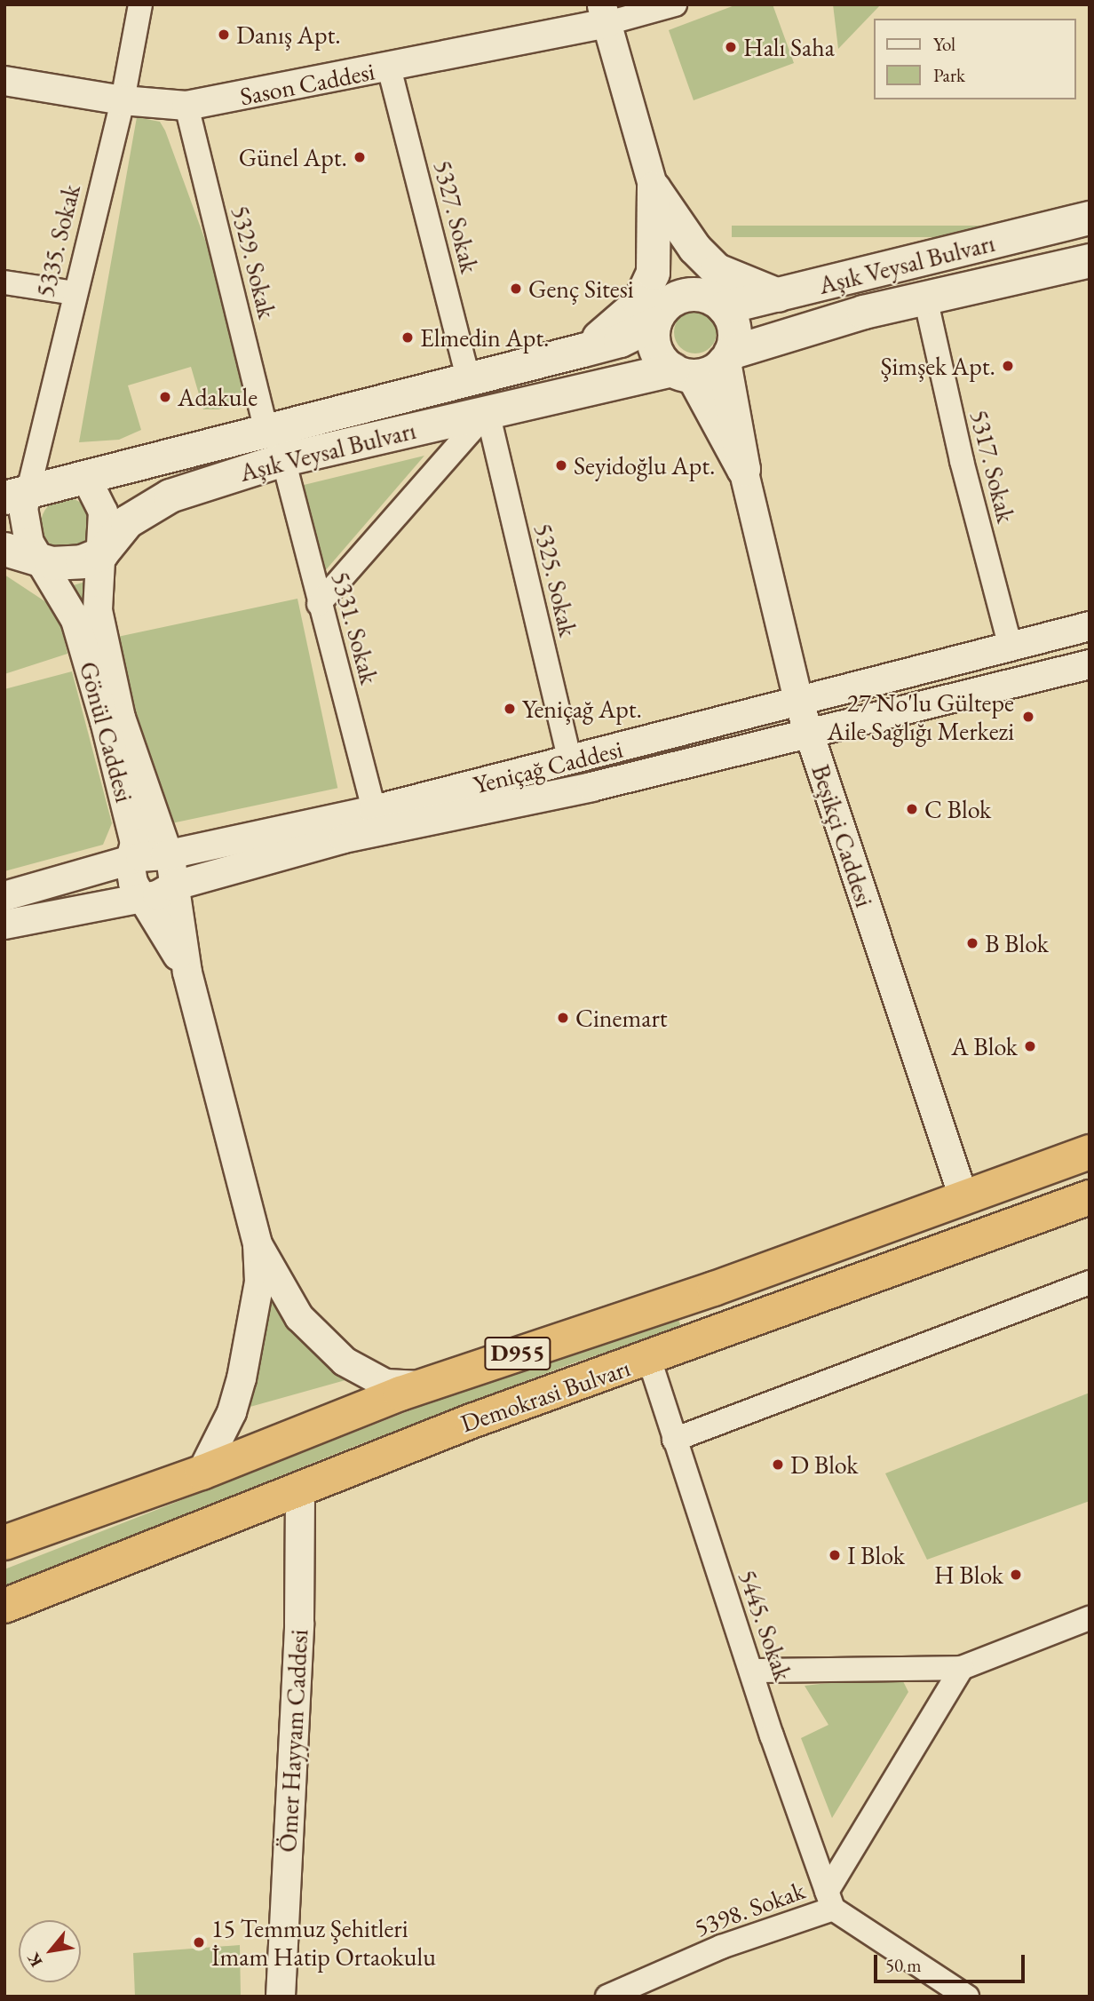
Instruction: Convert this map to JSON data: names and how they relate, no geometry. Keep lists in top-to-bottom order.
{
  "streets": {
    "highway": ["D955", "Demokrasi Bulvarı"],
    "main road": ["Aşık Veysal Bulvarı", "Beşikçi Caddesi"],
    "street": [
      "Sason Caddesi",
      "5327. Sokak",
      "5335. Sokak",
      "5329. Sokak",
      "5317. Sokak",
      "5325. Sokak",
      "5331. Sokak",
      "Gönül Caddesi",
      "Yeniçağ Caddesi",
      "5445. Sokak",
      "Ömer Hayyam Caddesi",
      "5398. Sokak"
    ]
  },
  "crossings": [
    ["Sason Caddesi", "5327. Sokak"],
    ["Sason Caddesi", "5335. Sokak"],
    ["Sason Caddesi", "5329. Sokak"],
    ["5327. Sokak", "Aşık Veysal Bulvarı"],
    ["5335. Sokak", "Aşık Veysal Bulvarı"],
    ["5335. Sokak", "Gönül Caddesi"],
    ["5329. Sokak", "Aşık Veysal Bulvarı"],
    ["Aşık Veysal Bulvarı", "5317. Sokak"],
    ["Aşık Veysal Bulvarı", "5325. Sokak"],
    ["Aşık Veysal Bulvarı", "5331. Sokak"],
    ["Aşık Veysal Bulvarı", "Gönül Caddesi"],
    ["Aşık Veysal Bulvarı", "Beşikçi Caddesi"],
    ["5317. Sokak", "Yeniçağ Caddesi"],
    ["5325. Sokak", "Yeniçağ Caddesi"],
    ["5331. Sokak", "Yeniçağ Caddesi"],
    ["Gönül Caddesi", "Yeniçağ Caddesi"],
    ["Yeniçağ Caddesi", "Beşikçi Caddesi"],
    ["Beşikçi Caddesi", "Demokrasi Bulvarı"],
    ["Demokrasi Bulvarı", "5445. Sokak"],
    ["Demokrasi Bulvarı", "Ömer Hayyam Caddesi"],
    ["5445. Sokak", "5398. Sokak"]
  ],
  "places": [
    "Danış Apt.",
    "Halı Saha",
    "Günel Apt.",
    "Genç Sitesi",
    "Elmedin Apt.",
    "Şimşek Apt.",
    "Adakule",
    "Seyidoğlu Apt.",
    "Yeniçağ Apt.",
    "27 No'lu Gültepe Aile Sağlığı Merkezi",
    "C Blok",
    "B Blok",
    "Cinemart",
    "A Blok",
    "D Blok",
    "I Blok",
    "H Blok",
    "15 Temmuz Şehitleri İmam Hatip Ortaokulu"
  ],
  "legend": ["Yol", "Park"],
  "scale_bar": "50 m",
  "north": "bottom left"
}
